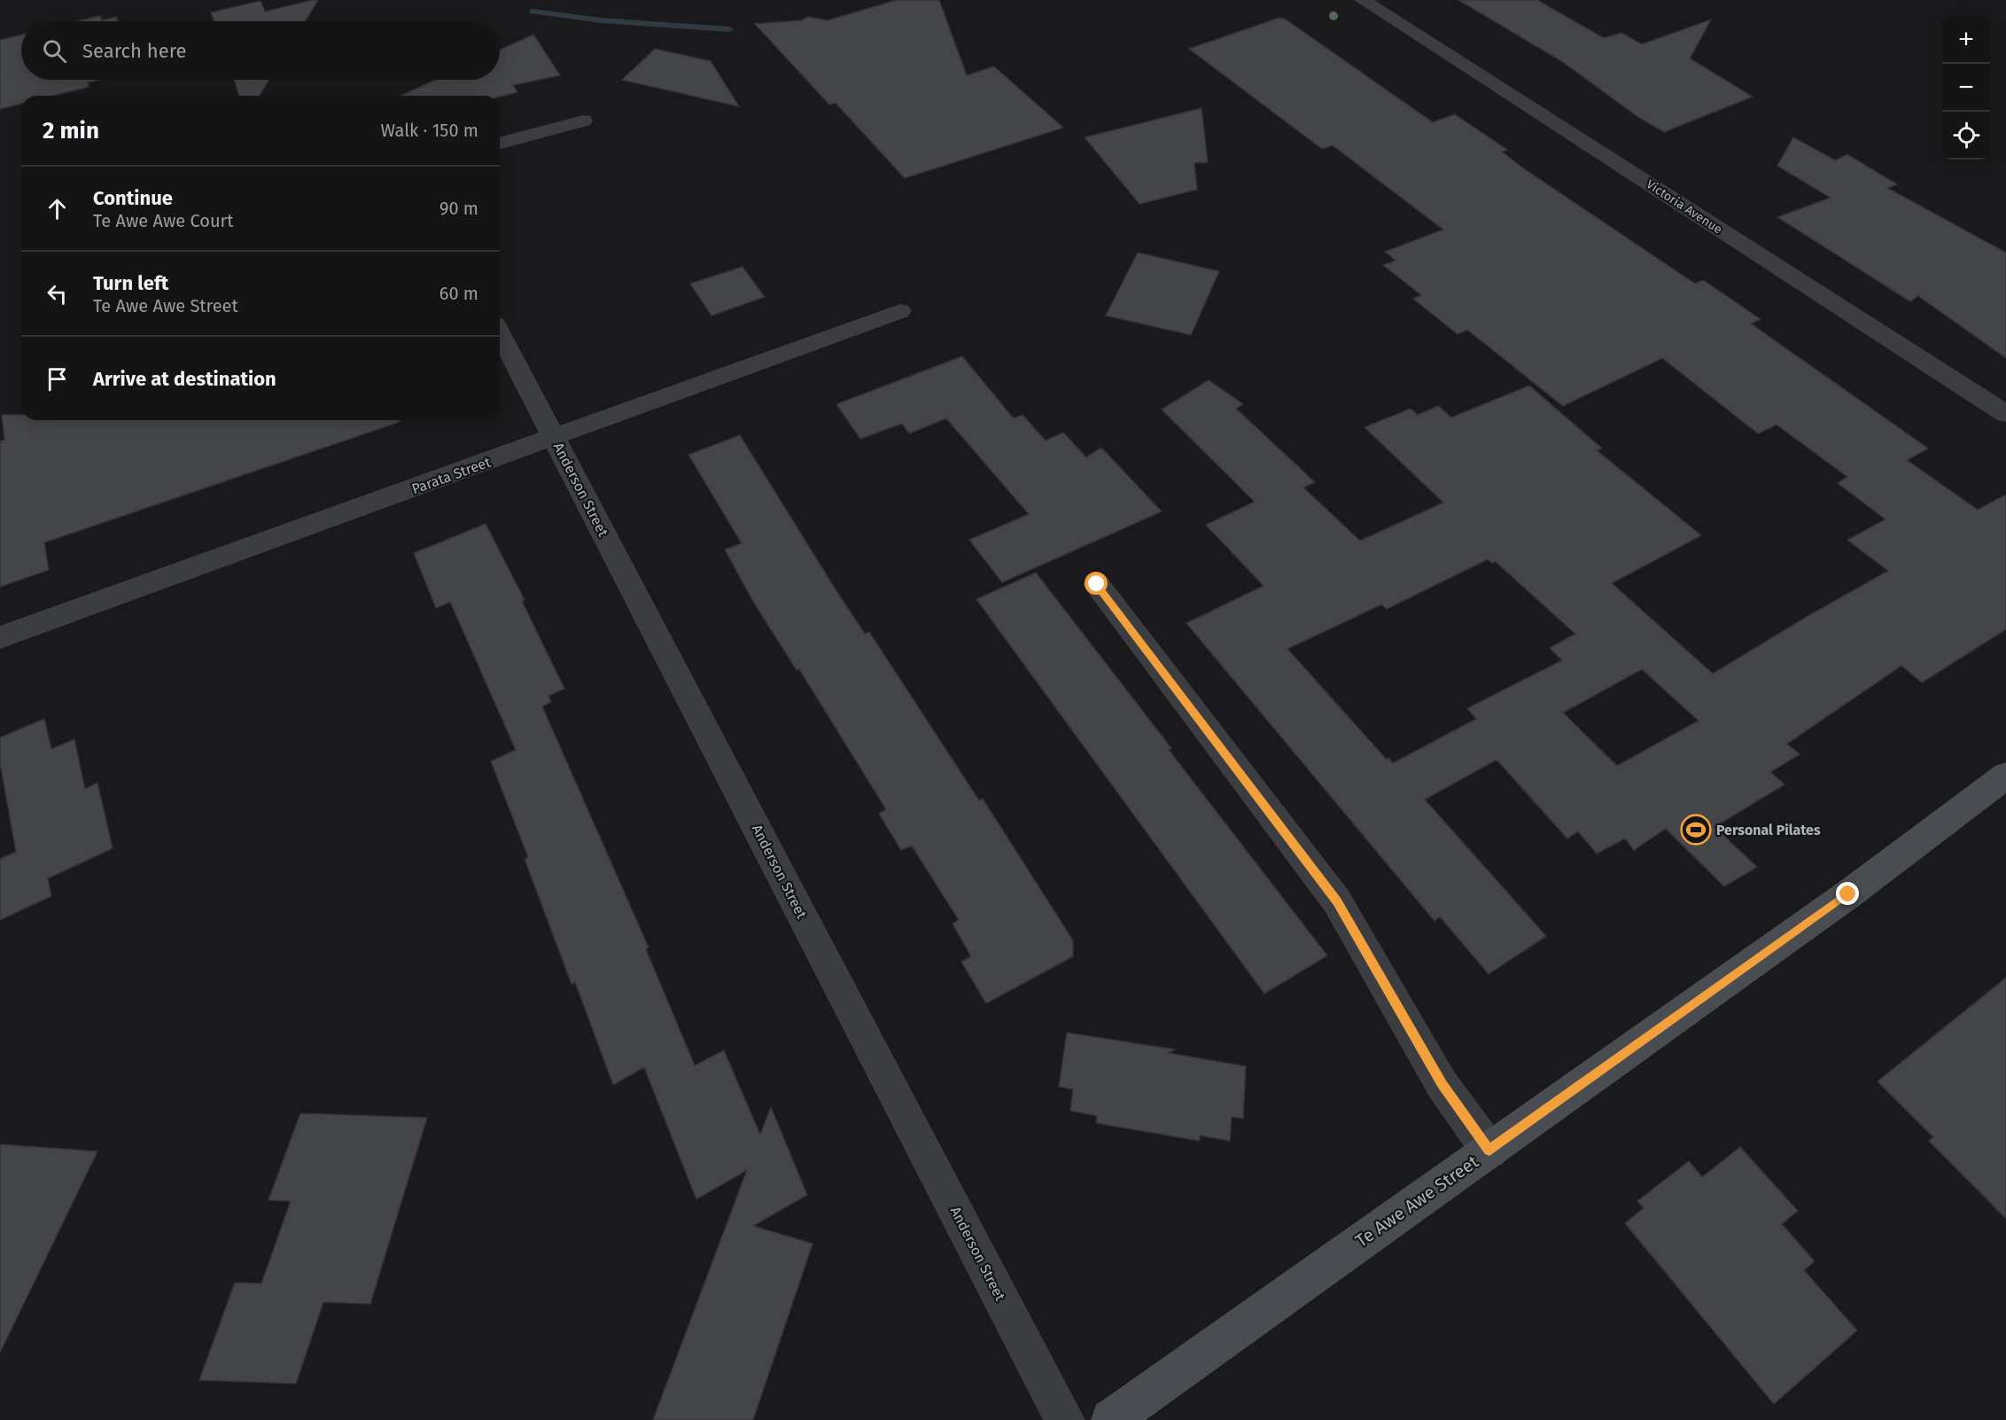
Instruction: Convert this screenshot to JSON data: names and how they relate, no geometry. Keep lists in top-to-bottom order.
{
  "streets": {
    "main road": ["Te Awe Awe Street"],
    "street": ["Victoria Avenue", "Parata Street", "Anderson Street"]
  },
  "crossings": [
    ["Parata Street", "Anderson Street"]
  ],
  "places": {
    "sports": ["Personal Pilates"]
  },
  "page": {
    "map_buttons": ["+", "−"],
    "search": "Search here",
    "heading": ["2 min", "Walk · 150 m"],
    "list": [
      ["Continue", "Te Awe Awe Court", "90 m"],
      ["Turn left", "Te Awe Awe Street", "60 m"],
      "Arrive at destination"
    ]
  }
}
